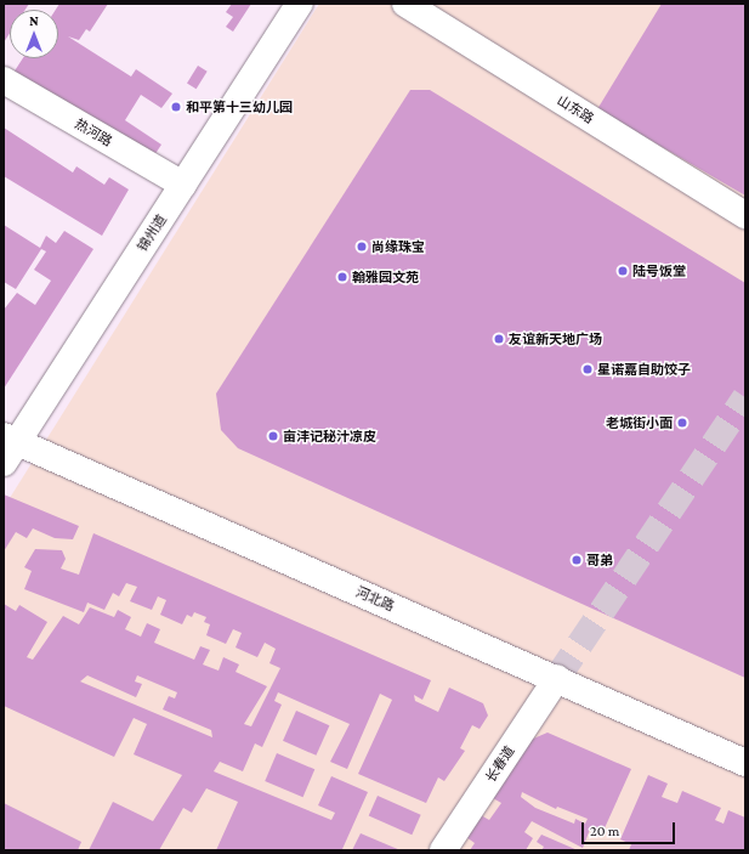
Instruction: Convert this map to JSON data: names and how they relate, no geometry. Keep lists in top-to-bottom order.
{
  "streets": {
    "street": [
      "山东路",
      "热河路",
      "锦州道",
      "河北路",
      "长春道"
    ]
  },
  "crossings": [
    ["热河路", "锦州道"],
    ["锦州道", "河北路"],
    ["河北路", "长春道"]
  ],
  "places": [
    "和平第十三幼儿园",
    "尚缘珠宝",
    "陆号饭堂",
    "翰雅园文苑",
    "友谊新天地广场",
    "星诺嘉自助饺子",
    "老城街小面",
    "亩沣记秘汁凉皮",
    "哥弟"
  ],
  "scale_bar": "20 m",
  "north": "top"
}
